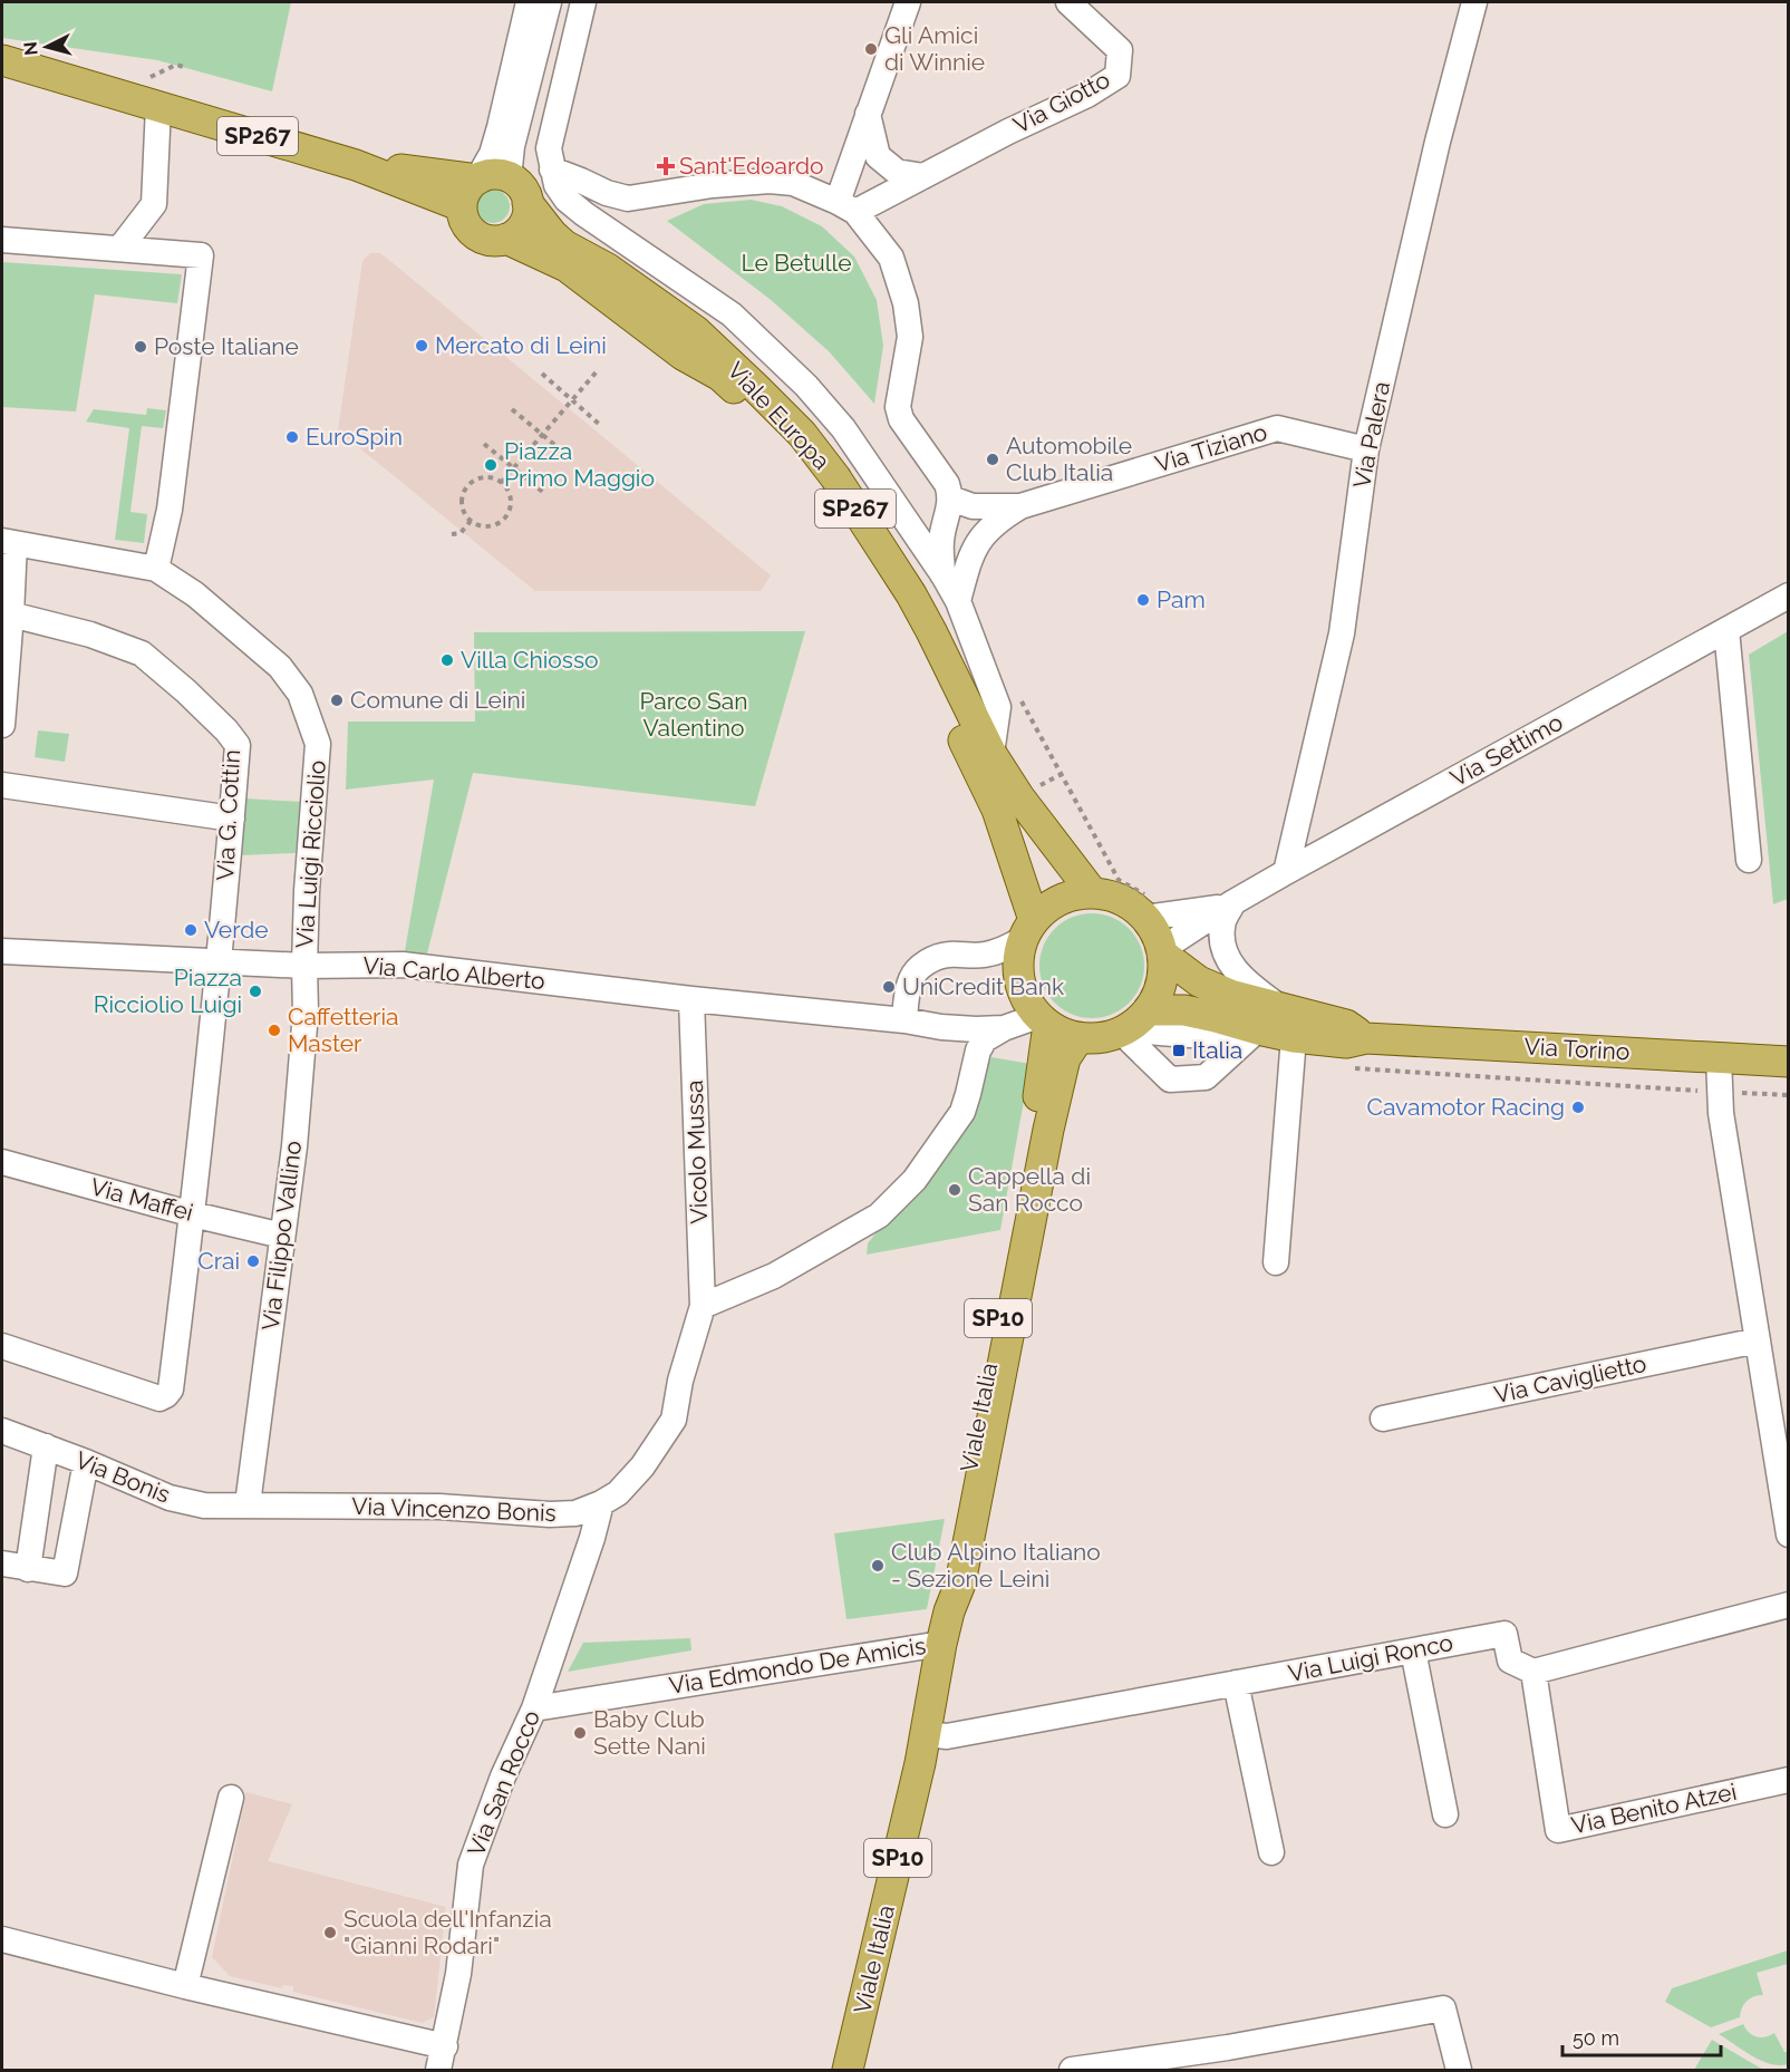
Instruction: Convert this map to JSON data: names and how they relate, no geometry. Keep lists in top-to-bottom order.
{
  "streets": {
    "main road": [
      "SP267",
      "Viale Europa",
      "Via Torino",
      "SP10",
      "Viale Italia"
    ],
    "street": [
      "Via Giotto",
      "Via Palera",
      "Via Tiziano",
      "Via Settimo",
      "Via G. Cottin",
      "Via Luigi Ricciolio",
      "Via Carlo Alberto",
      "Vicolo Mussa",
      "Via Maffei",
      "Via Filippo Vallino",
      "Via Caviglietto",
      "Via Bonis",
      "Via Vincenzo Bonis",
      "Via Luigi Ronco",
      "Via Edmondo De Amicis",
      "Via San Rocco",
      "Via Benito Atzei"
    ]
  },
  "crossings": [
    ["SP267", "Viale Europa"],
    ["Viale Europa", "Via Settimo"],
    ["Viale Europa", "Via Carlo Alberto"],
    ["Viale Europa", "Via Torino"],
    ["Viale Europa", "Viale Italia"],
    ["Via Palera", "Via Tiziano"],
    ["Via Palera", "Via Settimo"],
    ["Via Settimo", "Via Carlo Alberto"],
    ["Via Settimo", "Via Torino"],
    ["Via Settimo", "Viale Italia"],
    ["Via G. Cottin", "Via Carlo Alberto"],
    ["Via G. Cottin", "Via Maffei"],
    ["Via Luigi Ricciolio", "Via Carlo Alberto"],
    ["Via Luigi Ricciolio", "Via Filippo Vallino"],
    ["Via Carlo Alberto", "Via Torino"],
    ["Via Carlo Alberto", "Vicolo Mussa"],
    ["Via Carlo Alberto", "Via Filippo Vallino"],
    ["Via Carlo Alberto", "Viale Italia"],
    ["Via Torino", "Viale Italia"],
    ["Vicolo Mussa", "Via Vincenzo Bonis"],
    ["Via Maffei", "Via Filippo Vallino"],
    ["Via Filippo Vallino", "Via Bonis"],
    ["Via Filippo Vallino", "Via Vincenzo Bonis"],
    ["Viale Italia", "Via Luigi Ronco"],
    ["Viale Italia", "Via Edmondo De Amicis"],
    ["Via Bonis", "Via Vincenzo Bonis"],
    ["Via Vincenzo Bonis", "Via San Rocco"],
    ["Via Luigi Ronco", "Via Benito Atzei"],
    ["Via Edmondo De Amicis", "Via San Rocco"]
  ],
  "parks": ["Le Betulle", "Parco San Valentino"],
  "places": {
    "other": [
      "Gli Amici di Winnie",
      "Mercato di Leini",
      "Poste Italiane",
      "EuroSpin",
      "Automobile Club Italia",
      "Piazza Primo Maggio",
      "Pam",
      "Villa Chiosso",
      "Comune di Leini",
      "Verde",
      "UniCredit Bank",
      "Piazza Ricciolio Luigi",
      "Caffetteria Master",
      "Cavamotor Racing",
      "Cappella di San Rocco",
      "Crai",
      "Club Alpino Italiano - Sezione Leinì",
      "Baby Club Sette Nani",
      "Scuola dell'Infanzia \"Gianni Rodari\""
    ],
    "health": ["Sant'Edoardo"],
    "transit": ["Italia"]
  },
  "scale_bar": "50 m",
  "north": "left"
}
